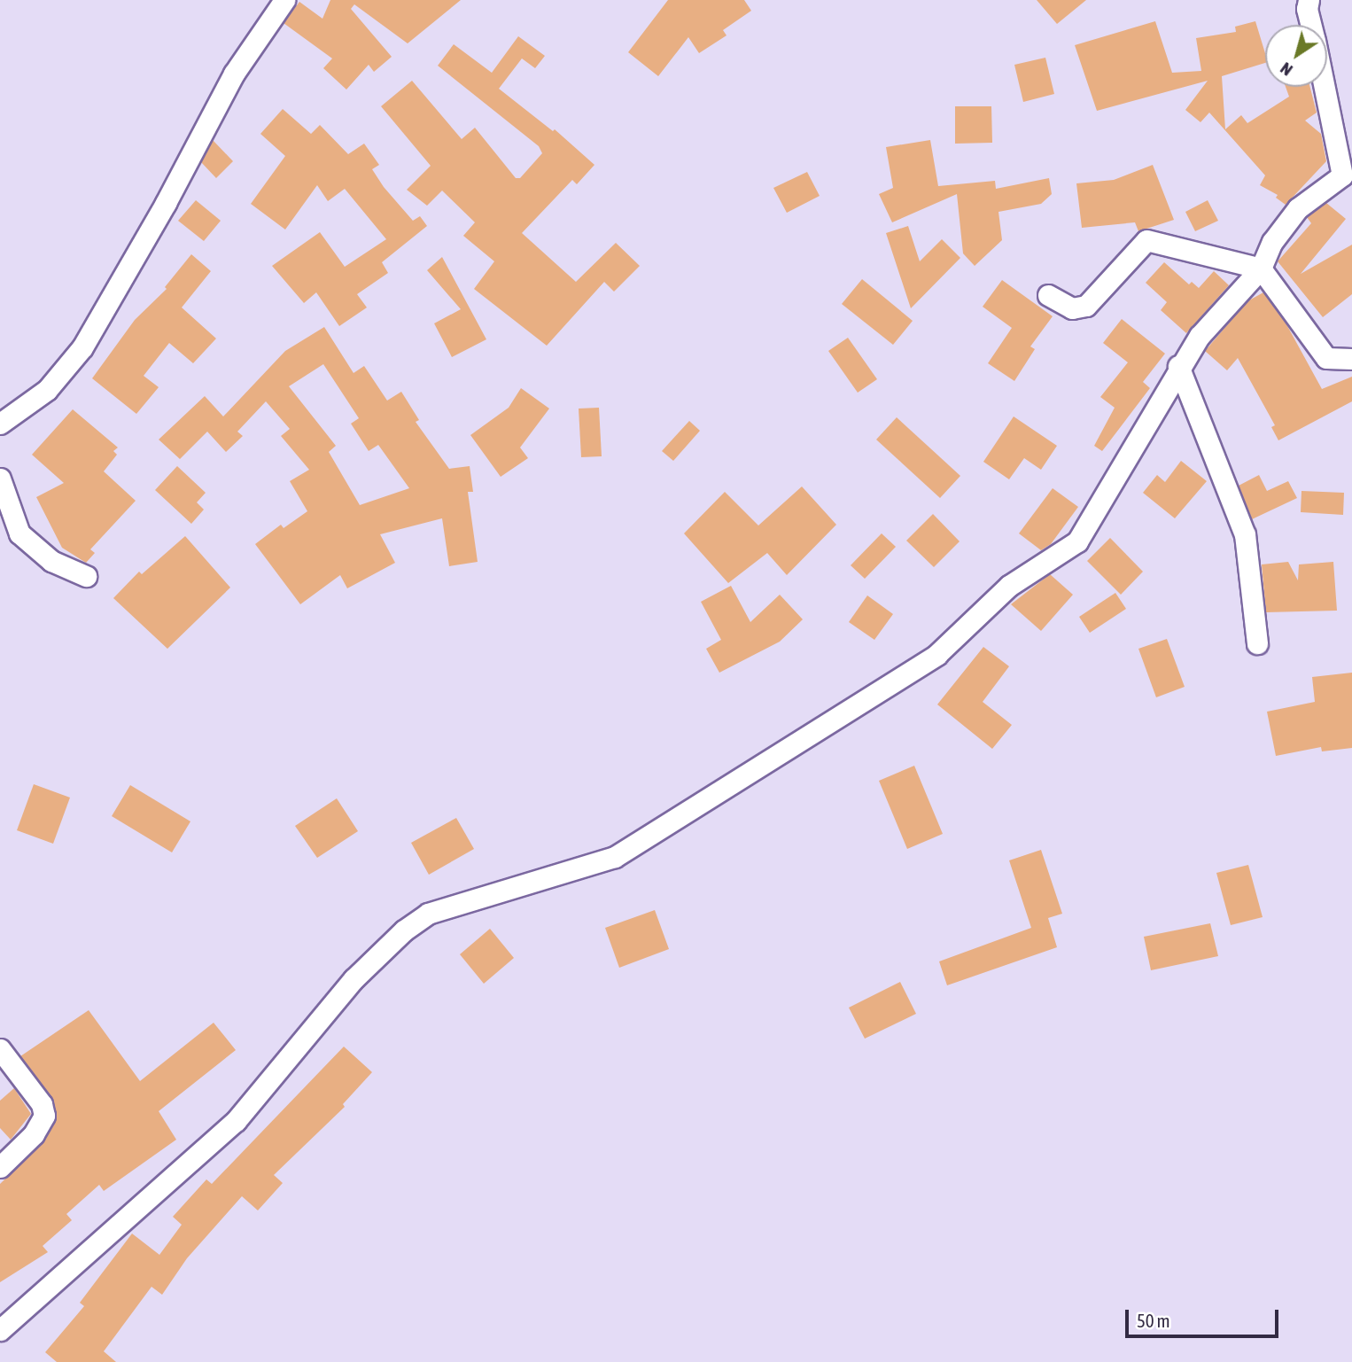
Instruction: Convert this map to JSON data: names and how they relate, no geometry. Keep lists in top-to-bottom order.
{
  "scale_bar": "50 m",
  "north": "bottom left"
}
